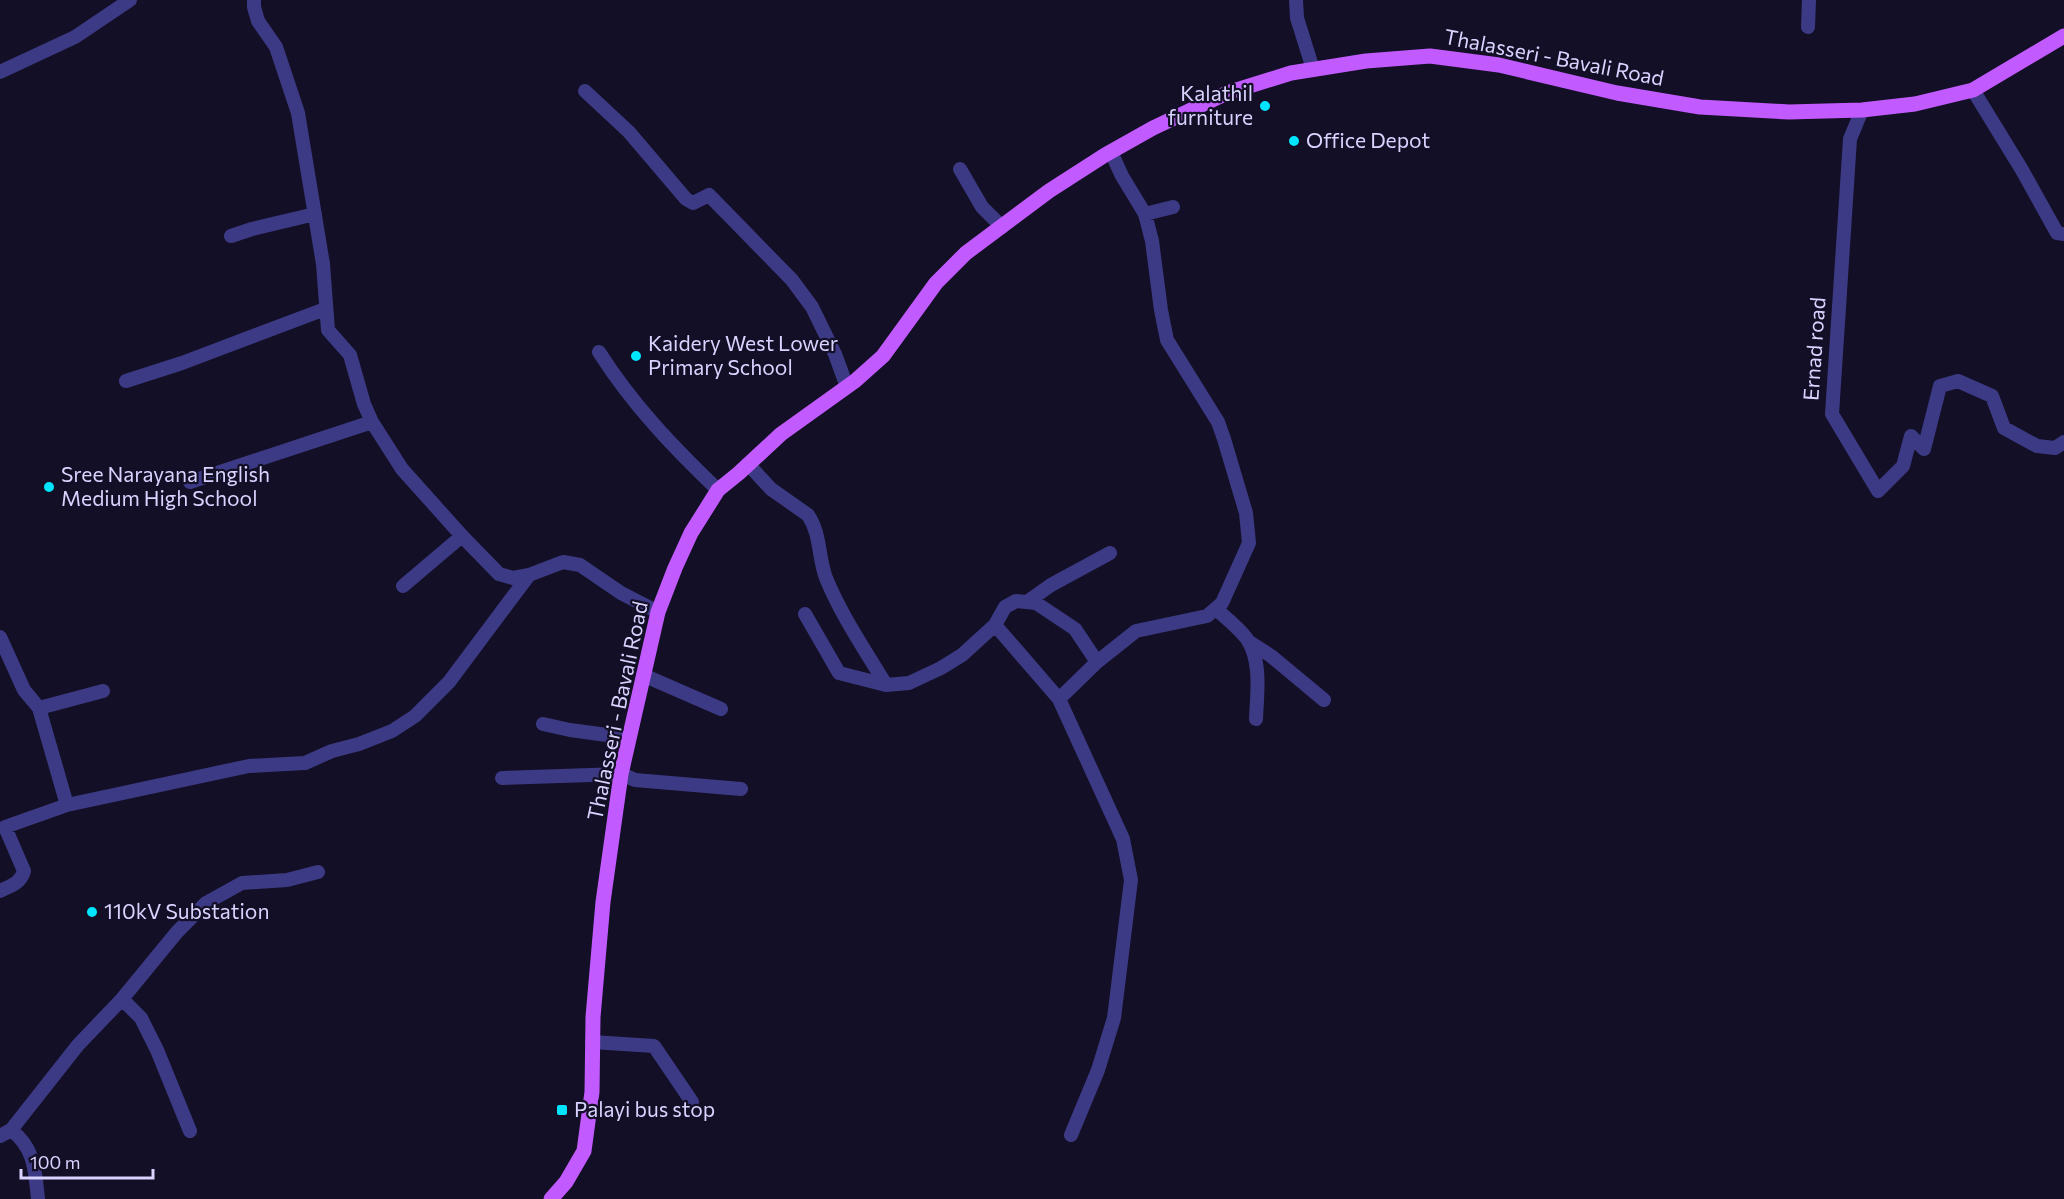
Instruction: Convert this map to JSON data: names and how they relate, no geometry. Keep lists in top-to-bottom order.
{
  "streets": {
    "main road": ["Thalasseri - Bavali Road"],
    "street": ["Ernad road"]
  },
  "crossings": [
    ["Thalasseri - Bavali Road", "Ernad road"]
  ],
  "places": {
    "other": [
      "Kalathil furniture",
      "Office Depot",
      "Kaidery West Lower Primary School",
      "Sree Narayana English Medium High School",
      "110kV Substation"
    ],
    "transit": ["Palayi bus stop"]
  },
  "scale_bar": "100 m"
}
